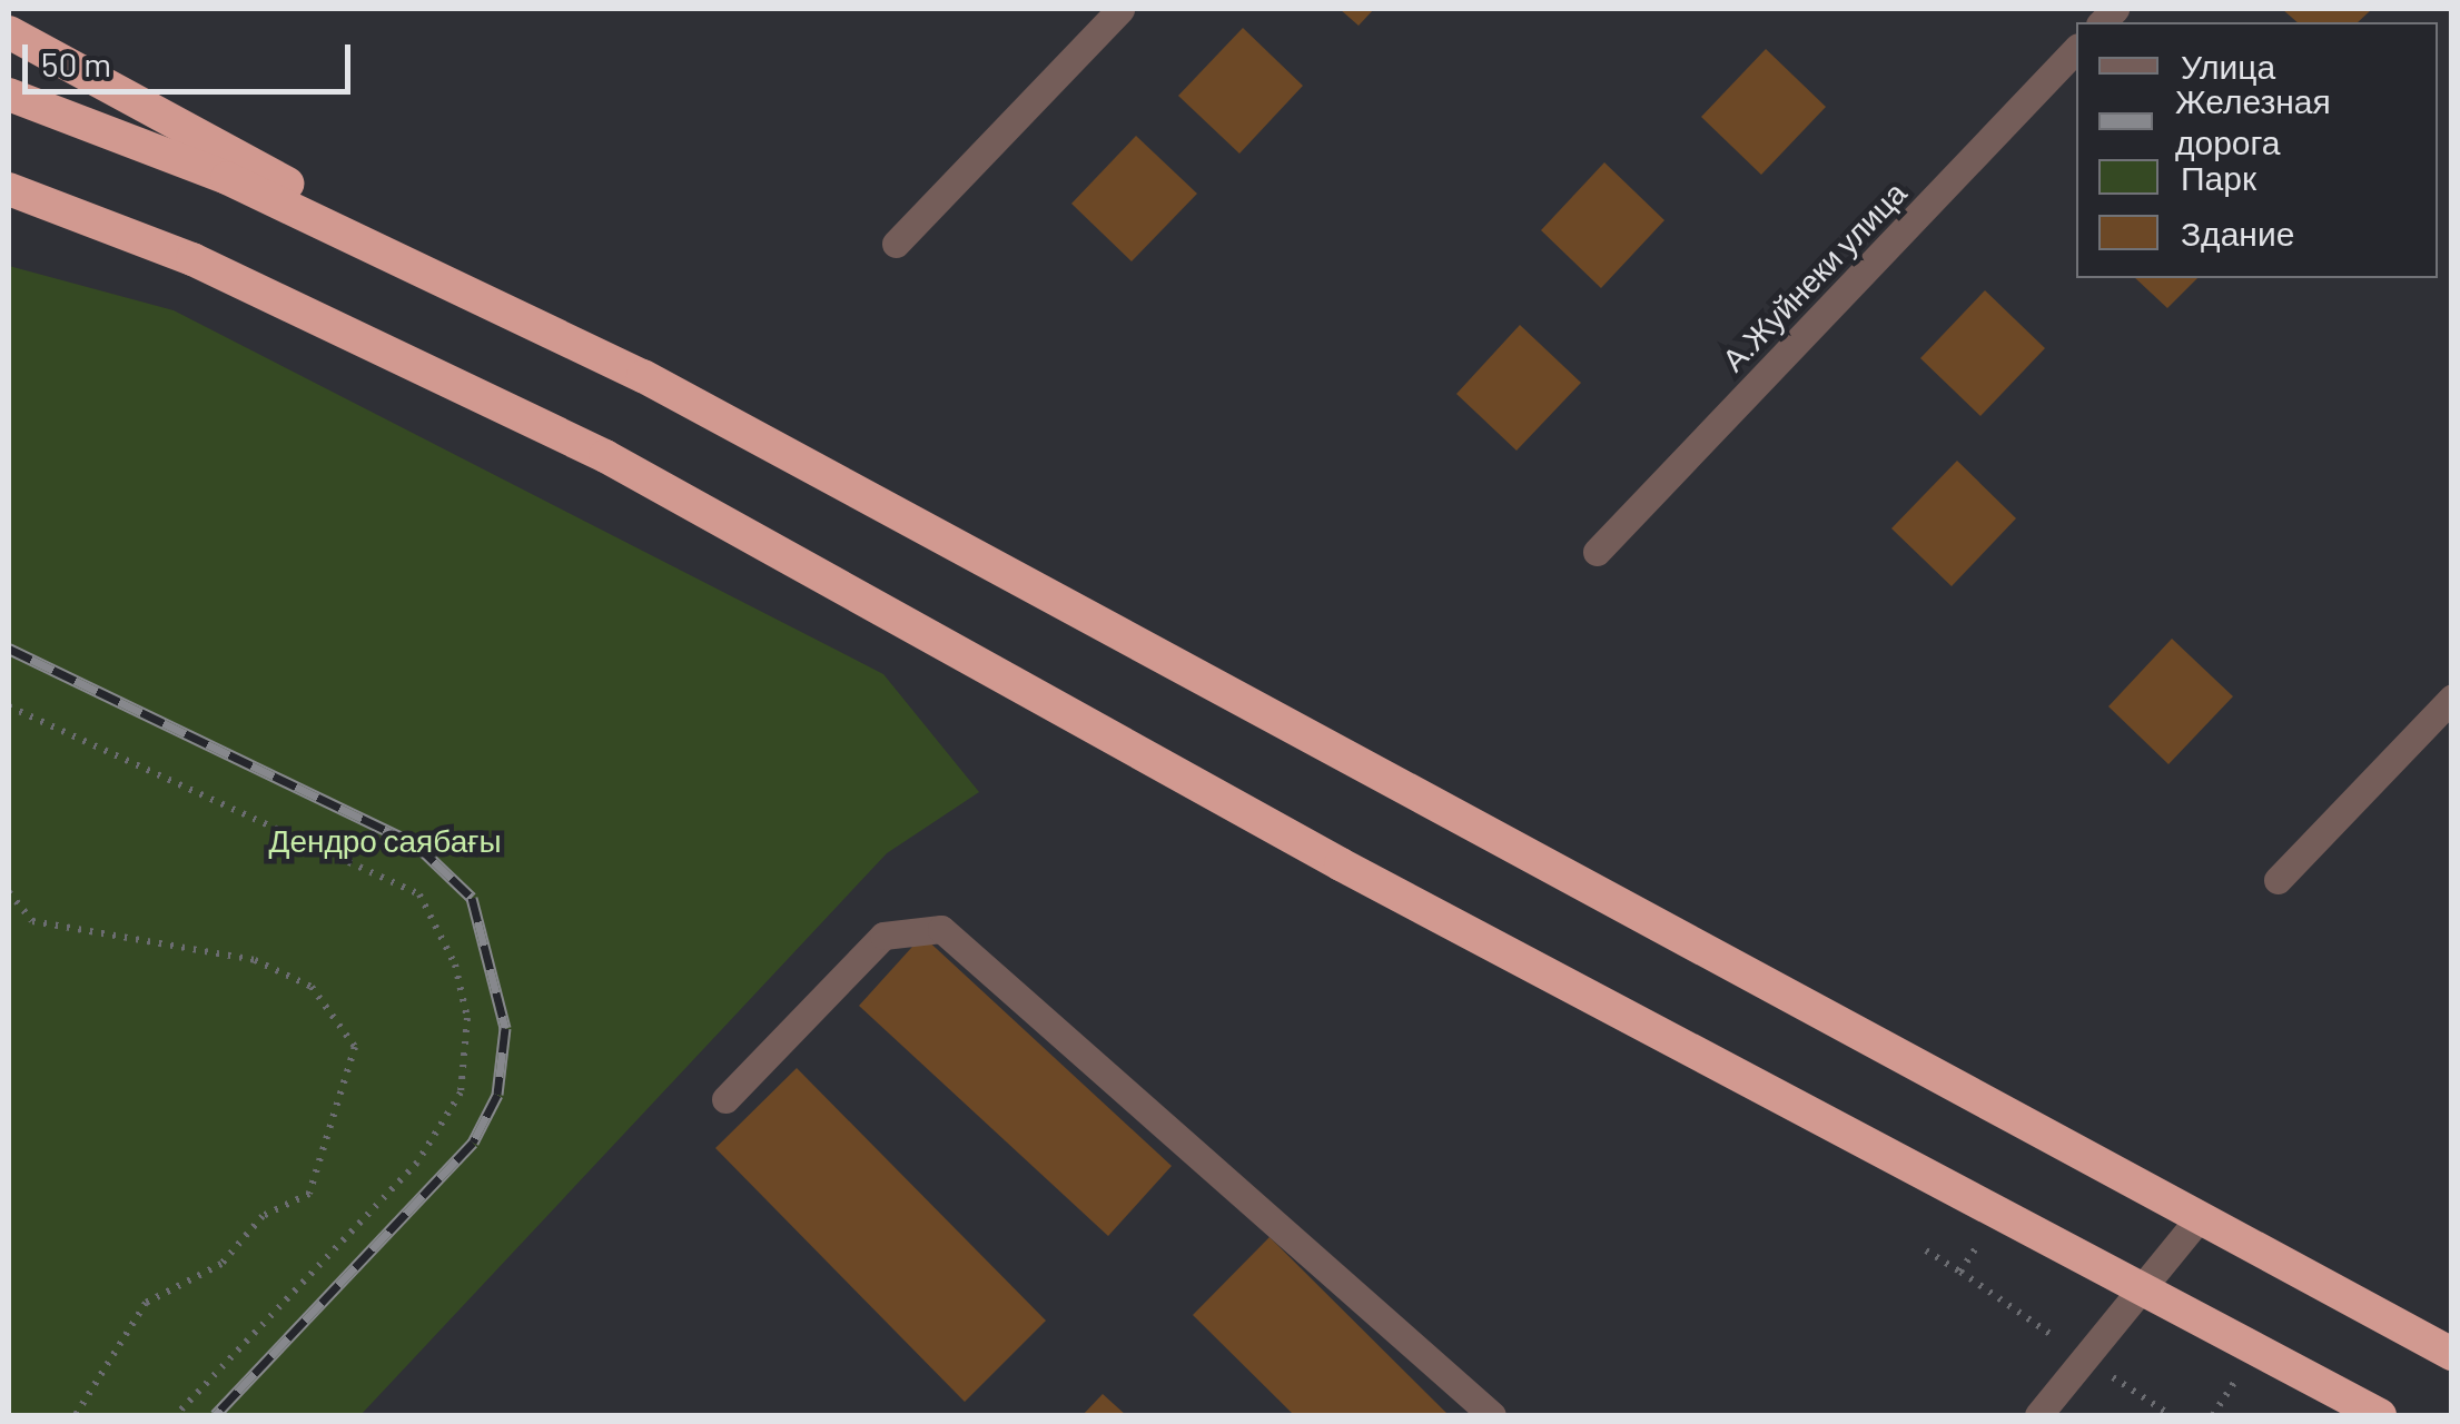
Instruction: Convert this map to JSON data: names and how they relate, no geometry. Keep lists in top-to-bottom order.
{
  "streets": {
    "street": ["А.Жуйнеки улица"]
  },
  "parks": ["Дендро саябағы"],
  "legend": [
    "Улица",
    "Железная дорога",
    "Парк",
    "Здание"
  ],
  "scale_bar": "50 m"
}
